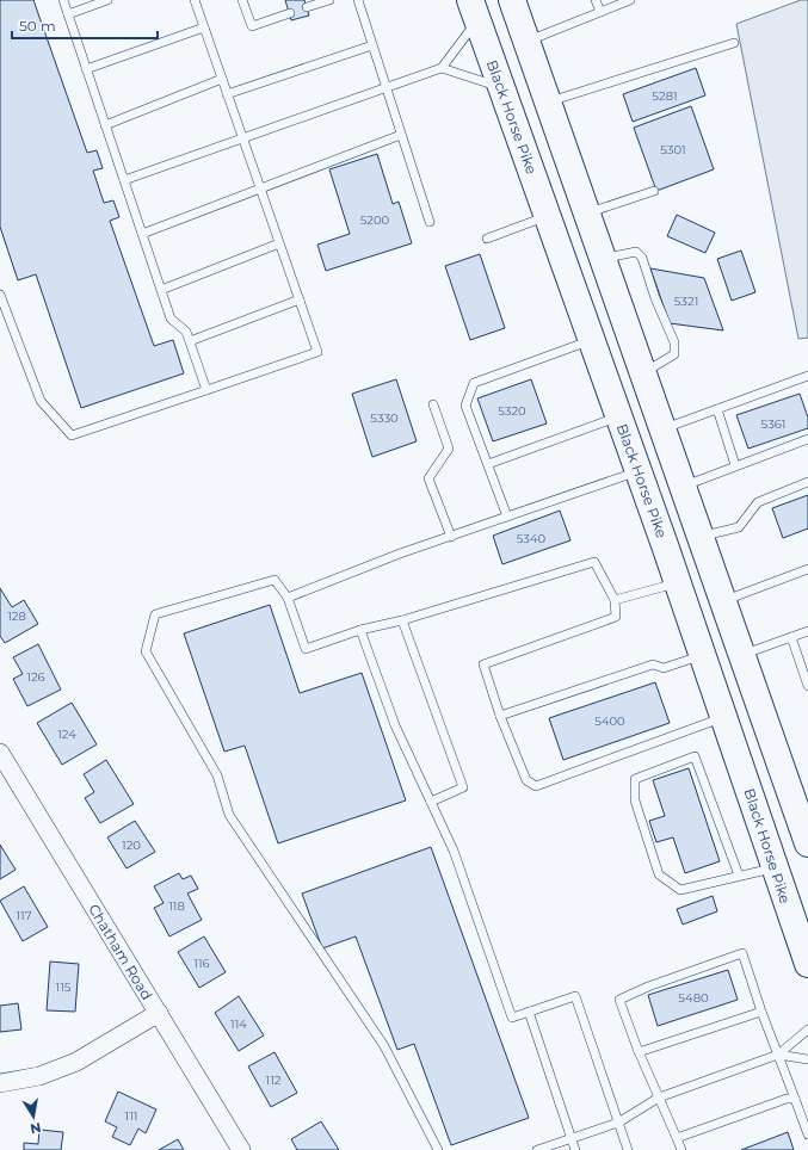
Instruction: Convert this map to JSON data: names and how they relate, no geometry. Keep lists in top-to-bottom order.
{
  "streets": {
    "highway": ["Black Horse Pike"],
    "street": ["Chatham Road"]
  },
  "house_numbers": [
    "5281",
    "5301",
    "5200",
    "5321",
    "5320",
    "5330",
    "5361",
    "5340",
    "128",
    "126",
    "5400",
    "124",
    "120",
    "118",
    "117",
    "116",
    "115",
    "5480",
    "114",
    "112",
    "111"
  ],
  "scale_bar": "50 m",
  "north": "bottom"
}
